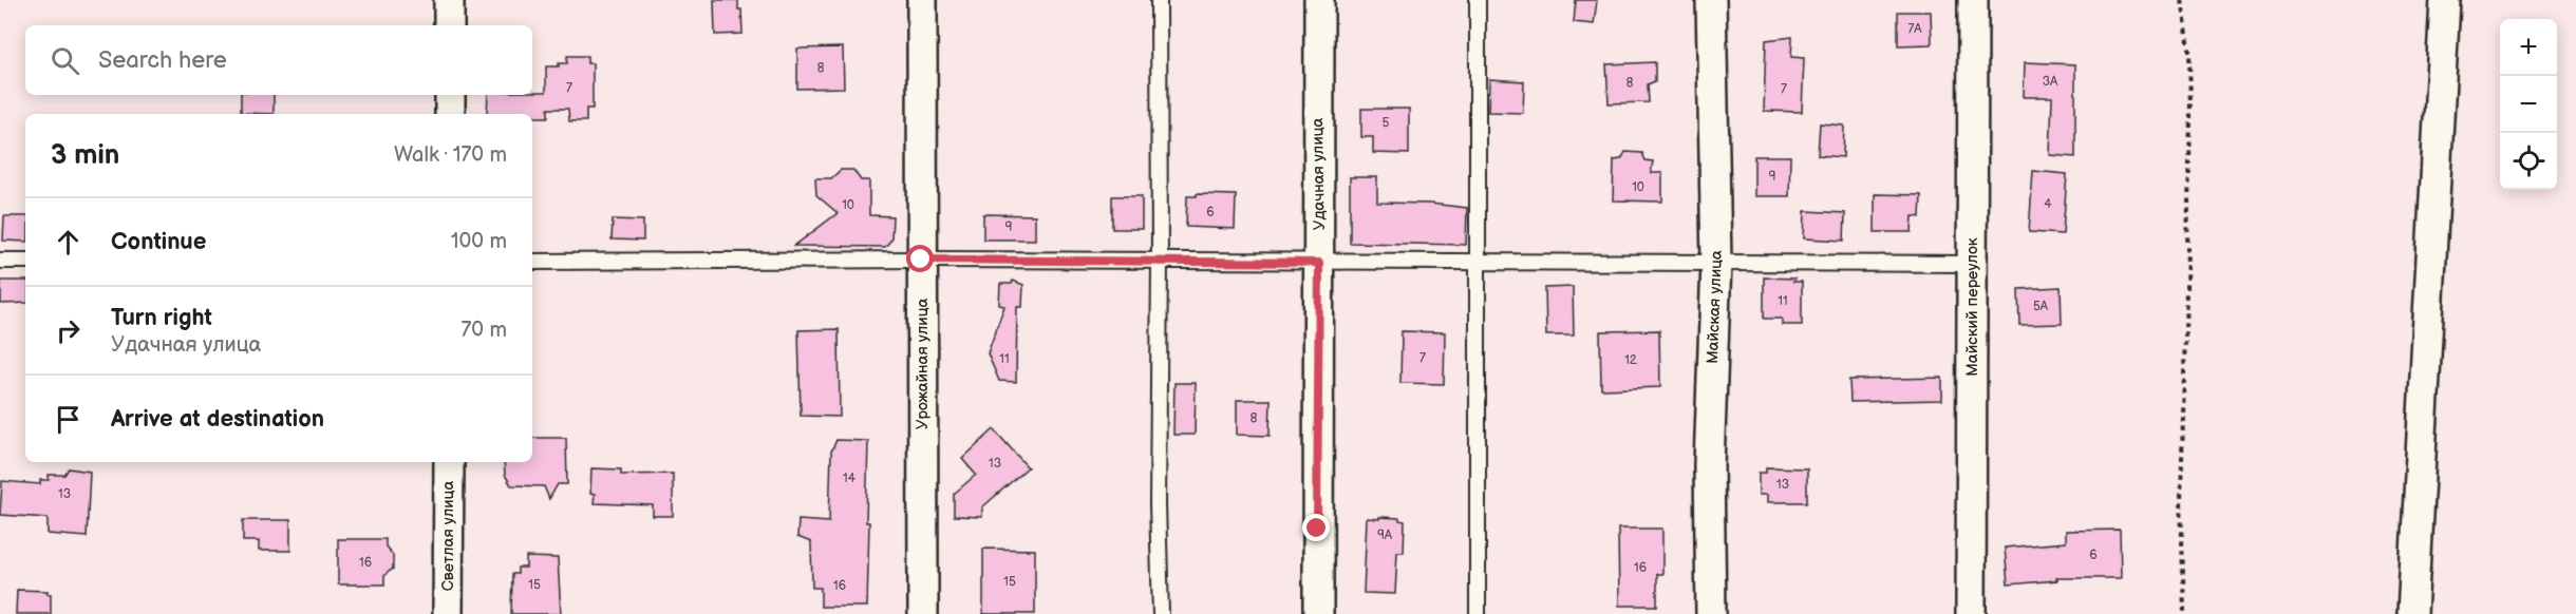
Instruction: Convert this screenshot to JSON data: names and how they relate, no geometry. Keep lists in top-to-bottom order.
{
  "streets": {
    "street": [
      "Удачная улица",
      "Майская улица",
      "Майский переулок",
      "Урожайная улица",
      "Светлая улица"
    ]
  },
  "house_numbers": [
    "7А",
    "8",
    "3А",
    "8",
    "7",
    "7",
    "5",
    "9",
    "10",
    "4",
    "10",
    "6",
    "9",
    "11",
    "5А",
    "7",
    "11",
    "12",
    "8",
    "13",
    "14",
    "13",
    "13",
    "9А",
    "6",
    "16",
    "16",
    "15",
    "15",
    "16"
  ],
  "page": {
    "map_buttons": ["+", "−"],
    "search": "Search here",
    "heading": ["3 min", "Walk · 170 m"],
    "list": [
      ["Continue", "100 m"],
      ["Turn right", "Удачная улица", "70 m"],
      "Arrive at destination"
    ]
  }
}
